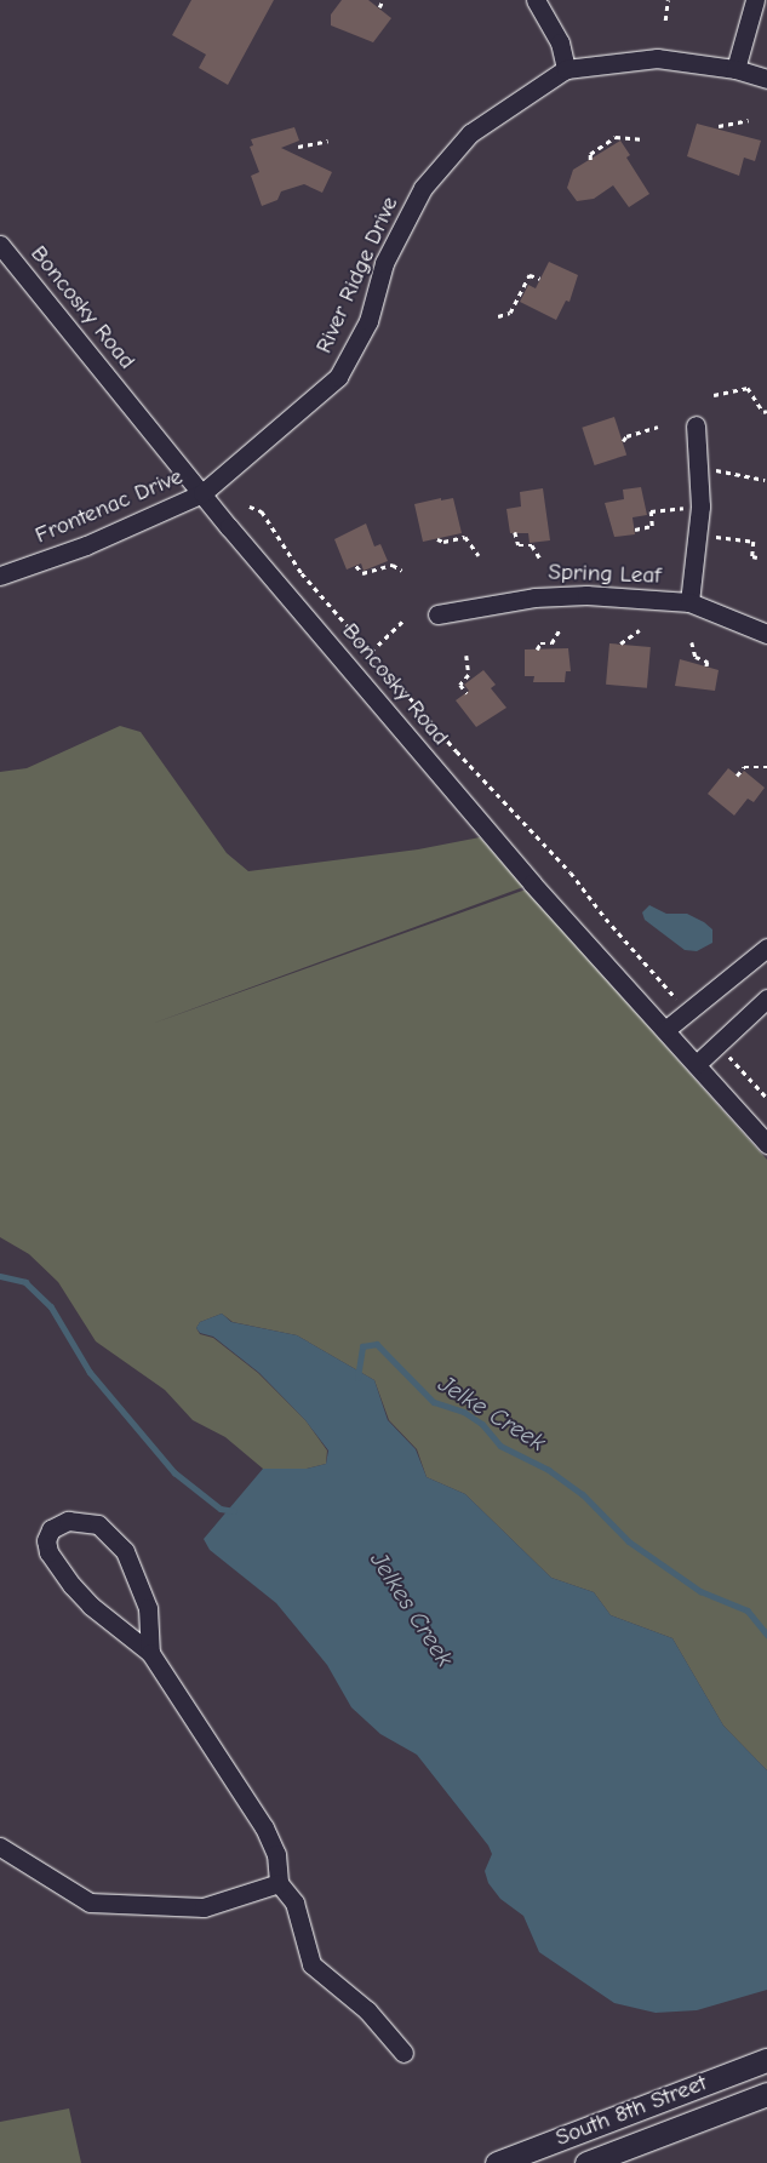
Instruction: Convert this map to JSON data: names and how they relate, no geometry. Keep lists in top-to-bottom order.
{
  "streets": {
    "main road": ["South 8th Street"],
    "street": [
      "River Ridge Drive",
      "Boncosky Road",
      "Frontenac Drive",
      "Spring Leaf"
    ]
  },
  "crossings": [
    ["River Ridge Drive", "Boncosky Road"],
    ["River Ridge Drive", "Frontenac Drive"],
    ["Boncosky Road", "Frontenac Drive"]
  ],
  "water": ["Jelke Creek", "Jelkes Creek"]
}
